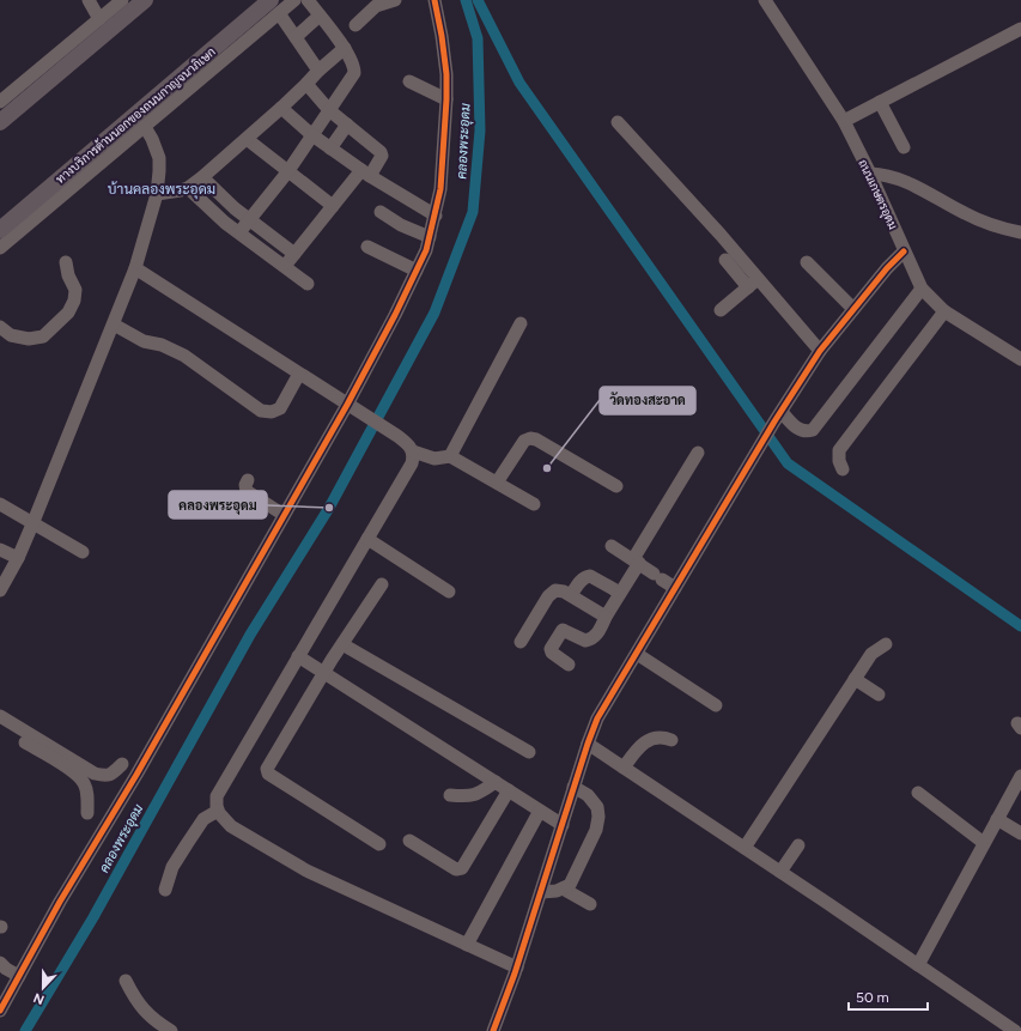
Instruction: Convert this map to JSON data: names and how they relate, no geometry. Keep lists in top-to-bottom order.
{
  "streets": {
    "main road": ["ทางบริการด้านนอกของถนนกาญจนาภิเษก"],
    "street": ["ถนนเกษตรอุดม"]
  },
  "districts": ["บ้านคลองพระอุดม"],
  "water": ["คลองพระอุดม"],
  "places": ["วัดทองสะอาด", "คลองพระอุดม"],
  "scale_bar": "50 m",
  "north": "bottom"
}
